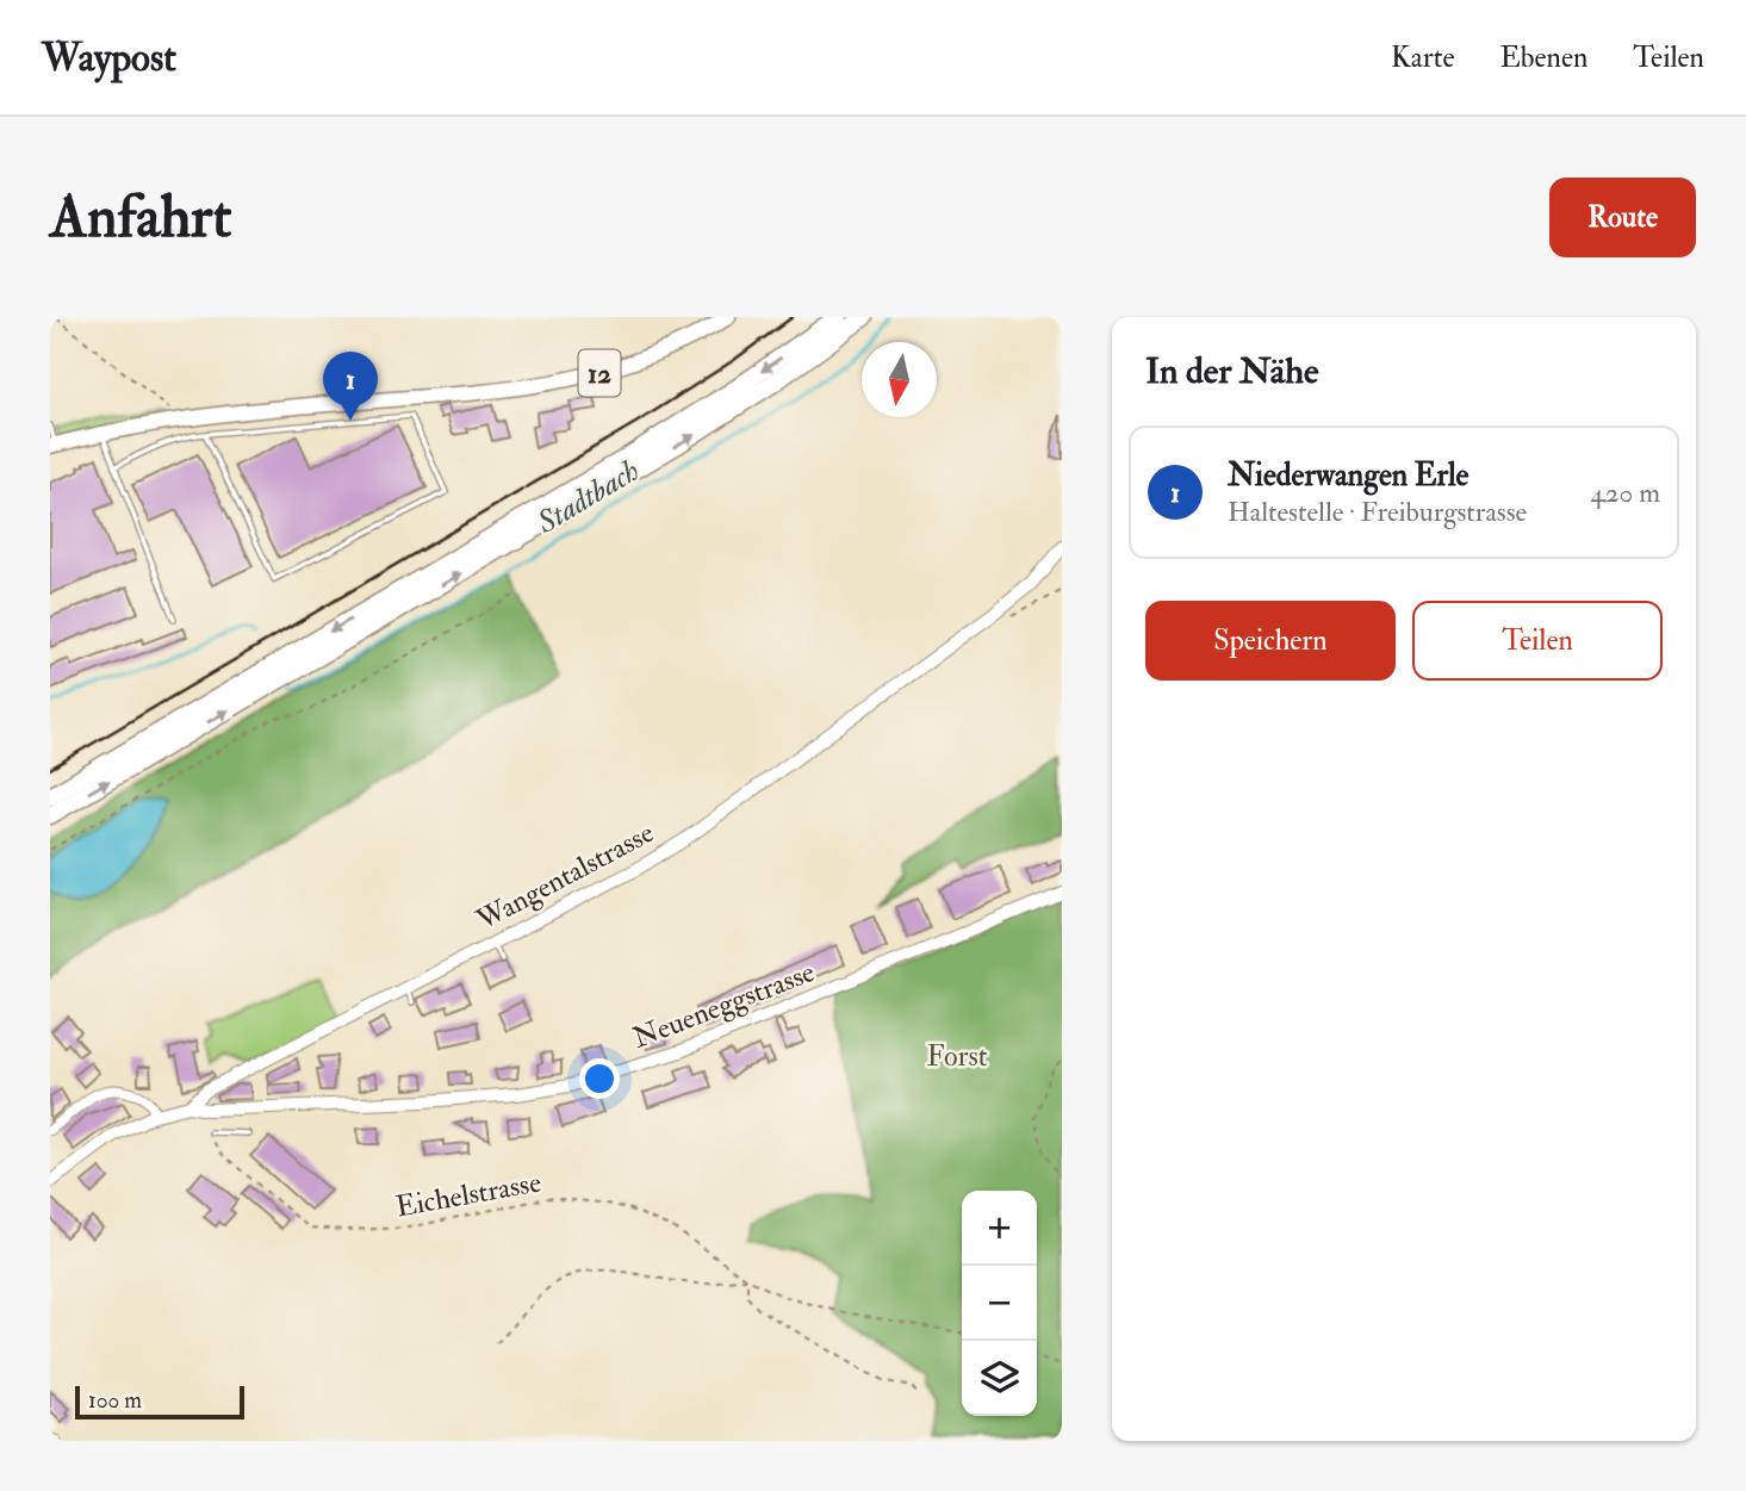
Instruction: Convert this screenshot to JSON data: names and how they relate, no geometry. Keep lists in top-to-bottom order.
{
  "streets": {
    "main road": ["12"],
    "street": ["Wangentalstrasse", "Neueneggstrasse"],
    "path": ["Eichelstrasse"]
  },
  "crossings": [
    ["Wangentalstrasse", "Neueneggstrasse"]
  ],
  "water": ["Stadtbach"],
  "parks": ["Forst"],
  "scale_bar": "100 m",
  "north": "bottom",
  "page": {
    "header": "Waypost",
    "nav": ["Karte", "Ebenen", "Teilen"],
    "buttons": [
      "Route",
      ["Speichern", "Teilen"]
    ],
    "title": "Anfahrt",
    "heading": "In der Nähe",
    "pins": "1",
    "list": [
      {
        "mark": "1",
        "name": "Niederwangen Erle",
        "note": "Haltestelle · Freiburgstrasse",
        "value": "420 m"
      }
    ],
    "map_buttons": ["+", "−"],
    "scale": "100 m"
  }
}
